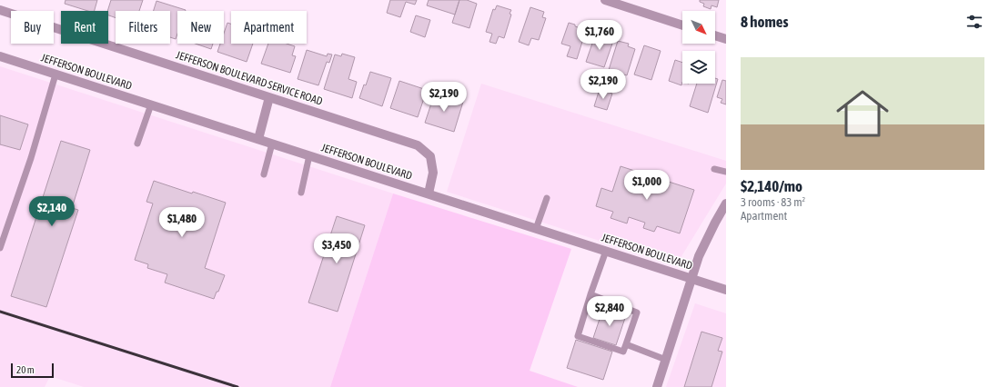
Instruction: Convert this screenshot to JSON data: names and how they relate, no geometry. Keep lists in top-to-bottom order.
{
  "streets": {
    "street": ["JEFFERSON BOULEVARD", "JEFFERSON BOULEVARD SERVICE ROAD"]
  },
  "crossings": [
    ["JEFFERSON BOULEVARD", "JEFFERSON BOULEVARD SERVICE ROAD"]
  ],
  "scale_bar": "20 m",
  "north": "bottom right",
  "page": {
    "heading": "8 homes",
    "chip": [
      "Buy",
      "Rent",
      "Filters",
      "New",
      "Apartment"
    ],
    "price": [
      "$1,760",
      "$2,190",
      "$2,190",
      "$1,000",
      "$2,140",
      "$1,480",
      "$3,450",
      "$2,840"
    ],
    "list": [
      {
        "name": "$2,140/mo",
        "note": "3 rooms · 83 m² · Apartment"
      }
    ],
    "scale": "20 m"
  }
}
